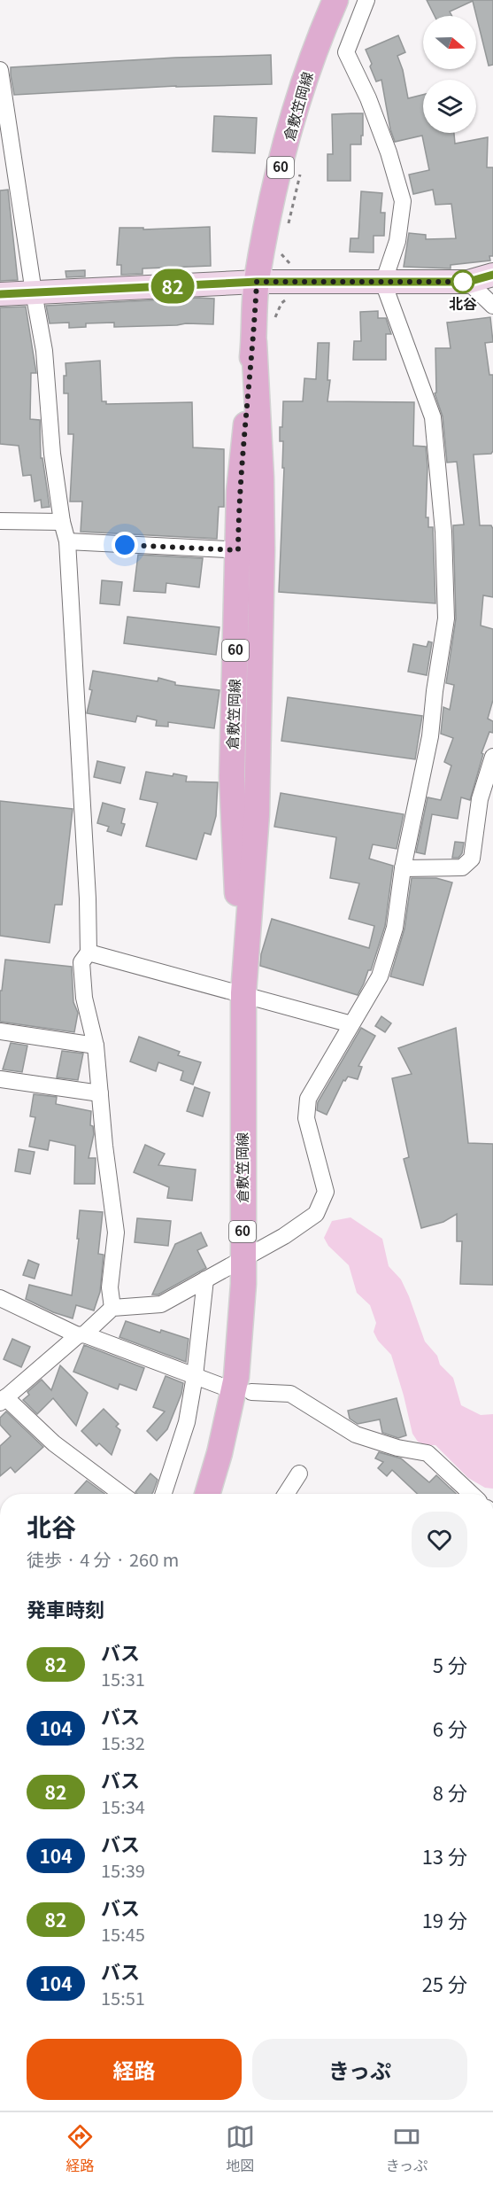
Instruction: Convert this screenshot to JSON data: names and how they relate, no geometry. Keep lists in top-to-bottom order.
{
  "streets": {
    "main road": ["倉敷笠岡線", "60"]
  },
  "places": ["北谷"],
  "lines": ["bus line 82"],
  "north": "right",
  "page": {
    "on_map": "82",
    "heading": [
      ["北谷", "徒歩 · 4 分 · 260 m"],
      "発車時刻"
    ],
    "list": [
      {
        "mark": "82",
        "name": "バス",
        "note": "15:31",
        "value": "5 分"
      },
      {
        "mark": "104",
        "name": "バス",
        "note": "15:32",
        "value": "6 分"
      },
      {
        "mark": "82",
        "name": "バス",
        "note": "15:34",
        "value": "8 分"
      },
      {
        "mark": "104",
        "name": "バス",
        "note": "15:39",
        "value": "13 分"
      },
      {
        "mark": "82",
        "name": "バス",
        "note": "15:45",
        "value": "19 分"
      },
      {
        "mark": "104",
        "name": "バス",
        "note": "15:51",
        "value": "25 分"
      }
    ],
    "buttons": ["経路", "きっぷ"],
    "tabs": ["経路", "地図", "きっぷ"]
  }
}
